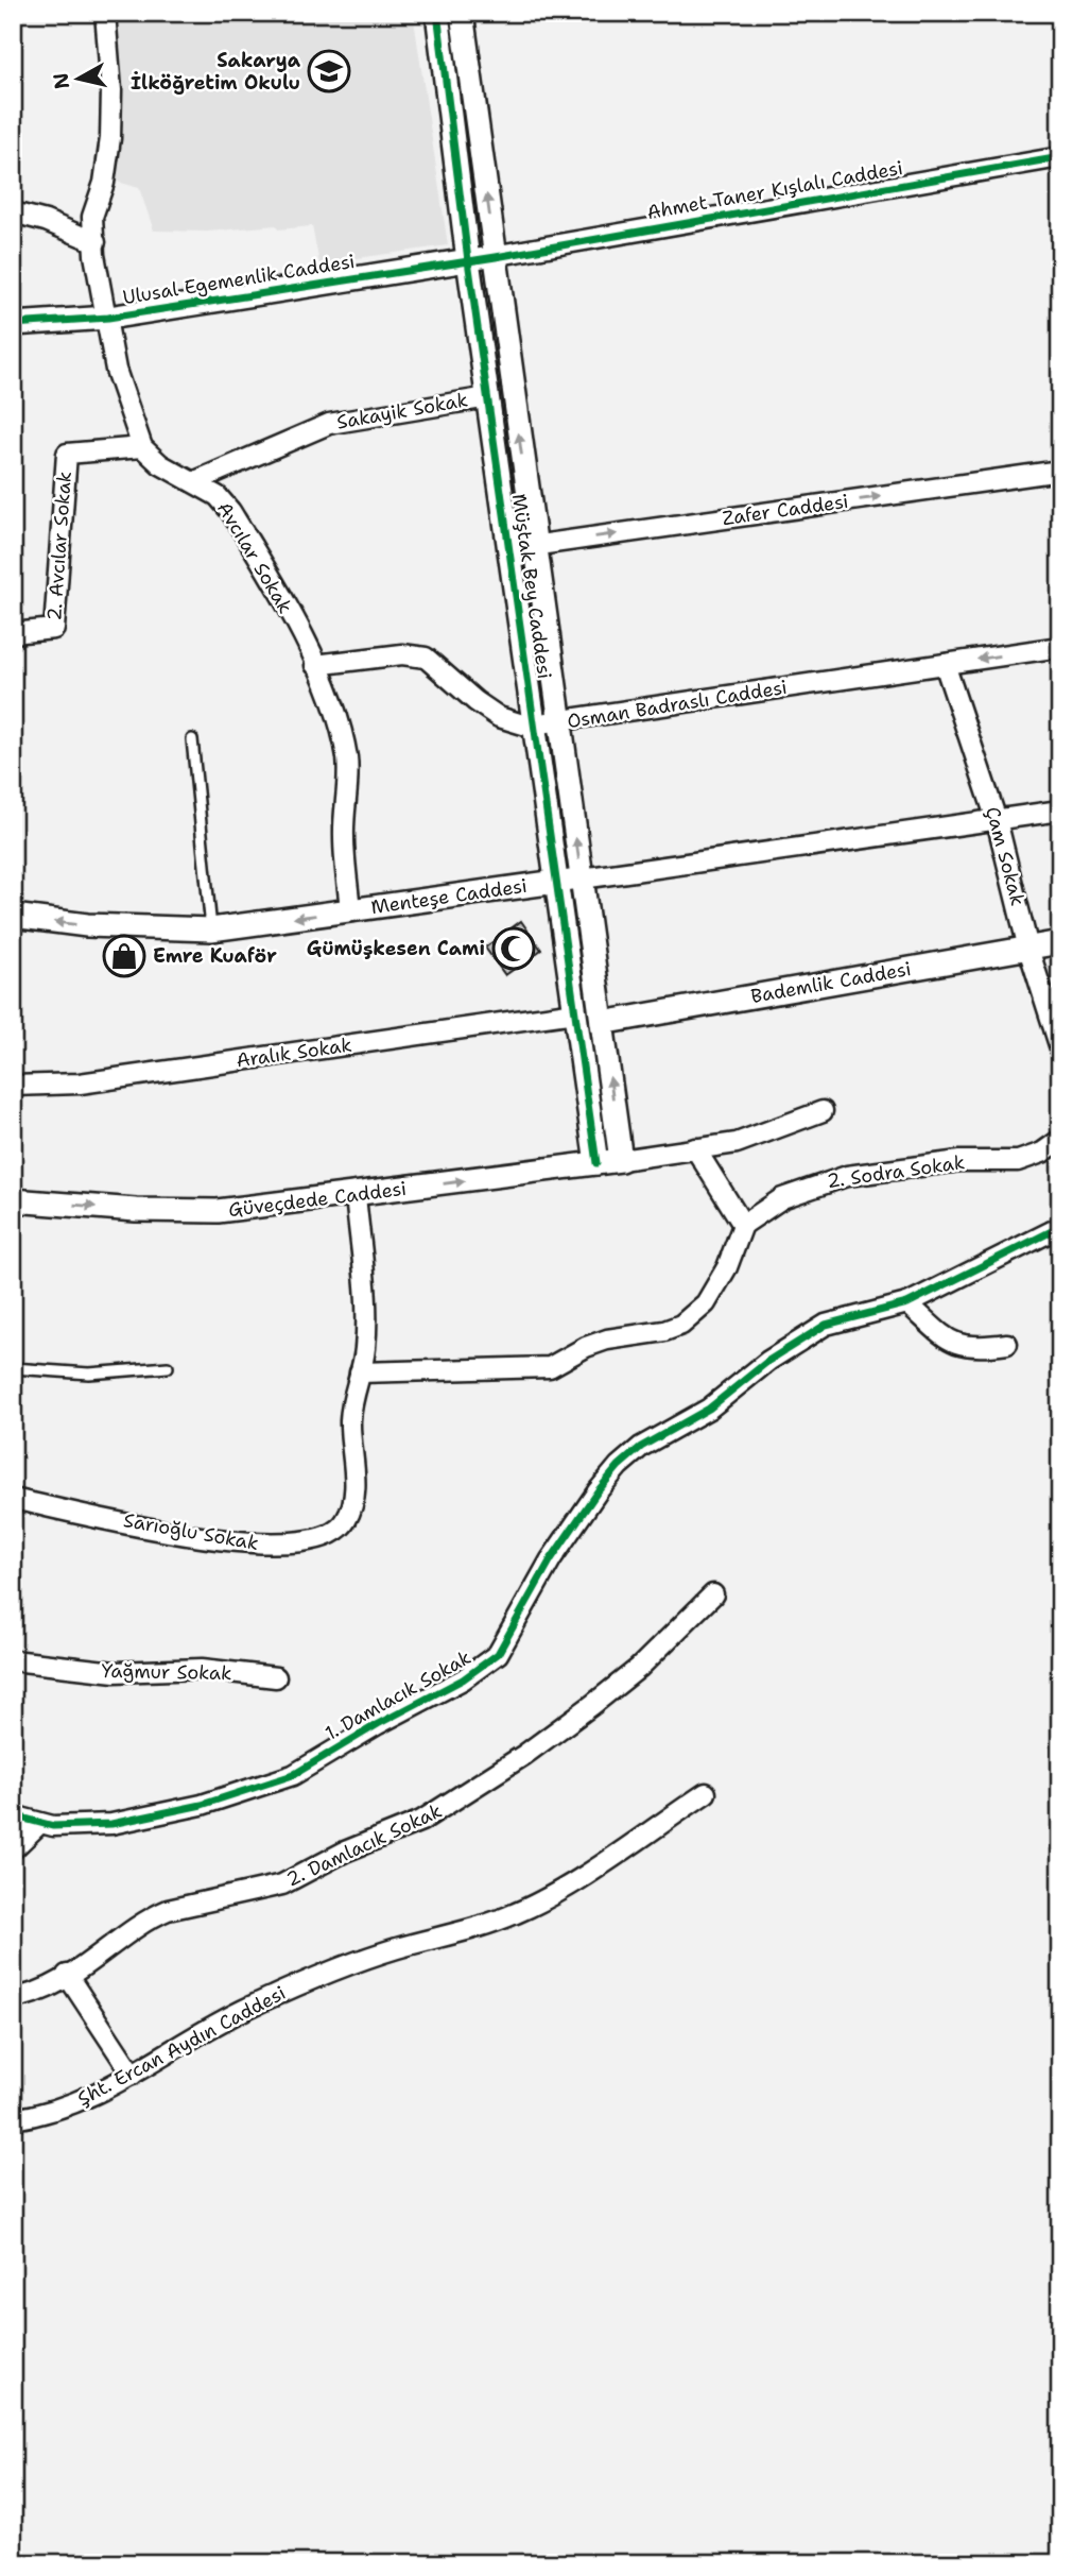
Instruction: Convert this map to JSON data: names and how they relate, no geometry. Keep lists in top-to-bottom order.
{
  "streets": {
    "street": [
      "Ahmet Taner Kışlalı Caddesi",
      "Ulusal Egemenlik Caddesi",
      "Sakayik Sokak",
      "Zafer Caddesi",
      "2. Avcılar Sokak",
      "Avcılar Sokak",
      "Müştak Bey Caddesi",
      "Osman Badraslı Caddesi",
      "Çam Sokak",
      "Menteşe Caddesi",
      "Bademlik Caddesi",
      "Aralık Sokak",
      "2. Sodra Sokak",
      "Güveçdede Caddesi",
      "Sarıoğlu Sokak",
      "Yağmur Sokak",
      "1. Damlacık Sokak",
      "2. Damlacık Sokak",
      "Şht. Ercan Aydın Caddesi"
    ]
  },
  "crossings": [
    ["Ahmet Taner Kışlalı Caddesi", "Ulusal Egemenlik Caddesi"],
    ["Ahmet Taner Kışlalı Caddesi", "Müştak Bey Caddesi"],
    ["Ulusal Egemenlik Caddesi", "Müştak Bey Caddesi"],
    ["Sakayik Sokak", "Avcılar Sokak"],
    ["Sakayik Sokak", "Müştak Bey Caddesi"],
    ["Zafer Caddesi", "Müştak Bey Caddesi"],
    ["2. Avcılar Sokak", "Avcılar Sokak"],
    ["Avcılar Sokak", "Osman Badraslı Caddesi"],
    ["Avcılar Sokak", "Menteşe Caddesi"],
    ["Müştak Bey Caddesi", "Osman Badraslı Caddesi"],
    ["Müştak Bey Caddesi", "Menteşe Caddesi"],
    ["Müştak Bey Caddesi", "Bademlik Caddesi"],
    ["Müştak Bey Caddesi", "Aralık Sokak"],
    ["Müştak Bey Caddesi", "Güveçdede Caddesi"],
    ["Osman Badraslı Caddesi", "Çam Sokak"],
    ["Çam Sokak", "Menteşe Caddesi"],
    ["Çam Sokak", "Bademlik Caddesi"],
    ["Güveçdede Caddesi", "Sarıoğlu Sokak"]
  ],
  "one_way": ["Zafer Caddesi", "Güveçdede Caddesi"],
  "places": {
    "school or university": ["Sakarya İlköğretim Okulu"],
    "mosque": ["Gümüşkesen Cami"],
    "shop": ["Emre Kuaför"]
  },
  "north": "left"
}
